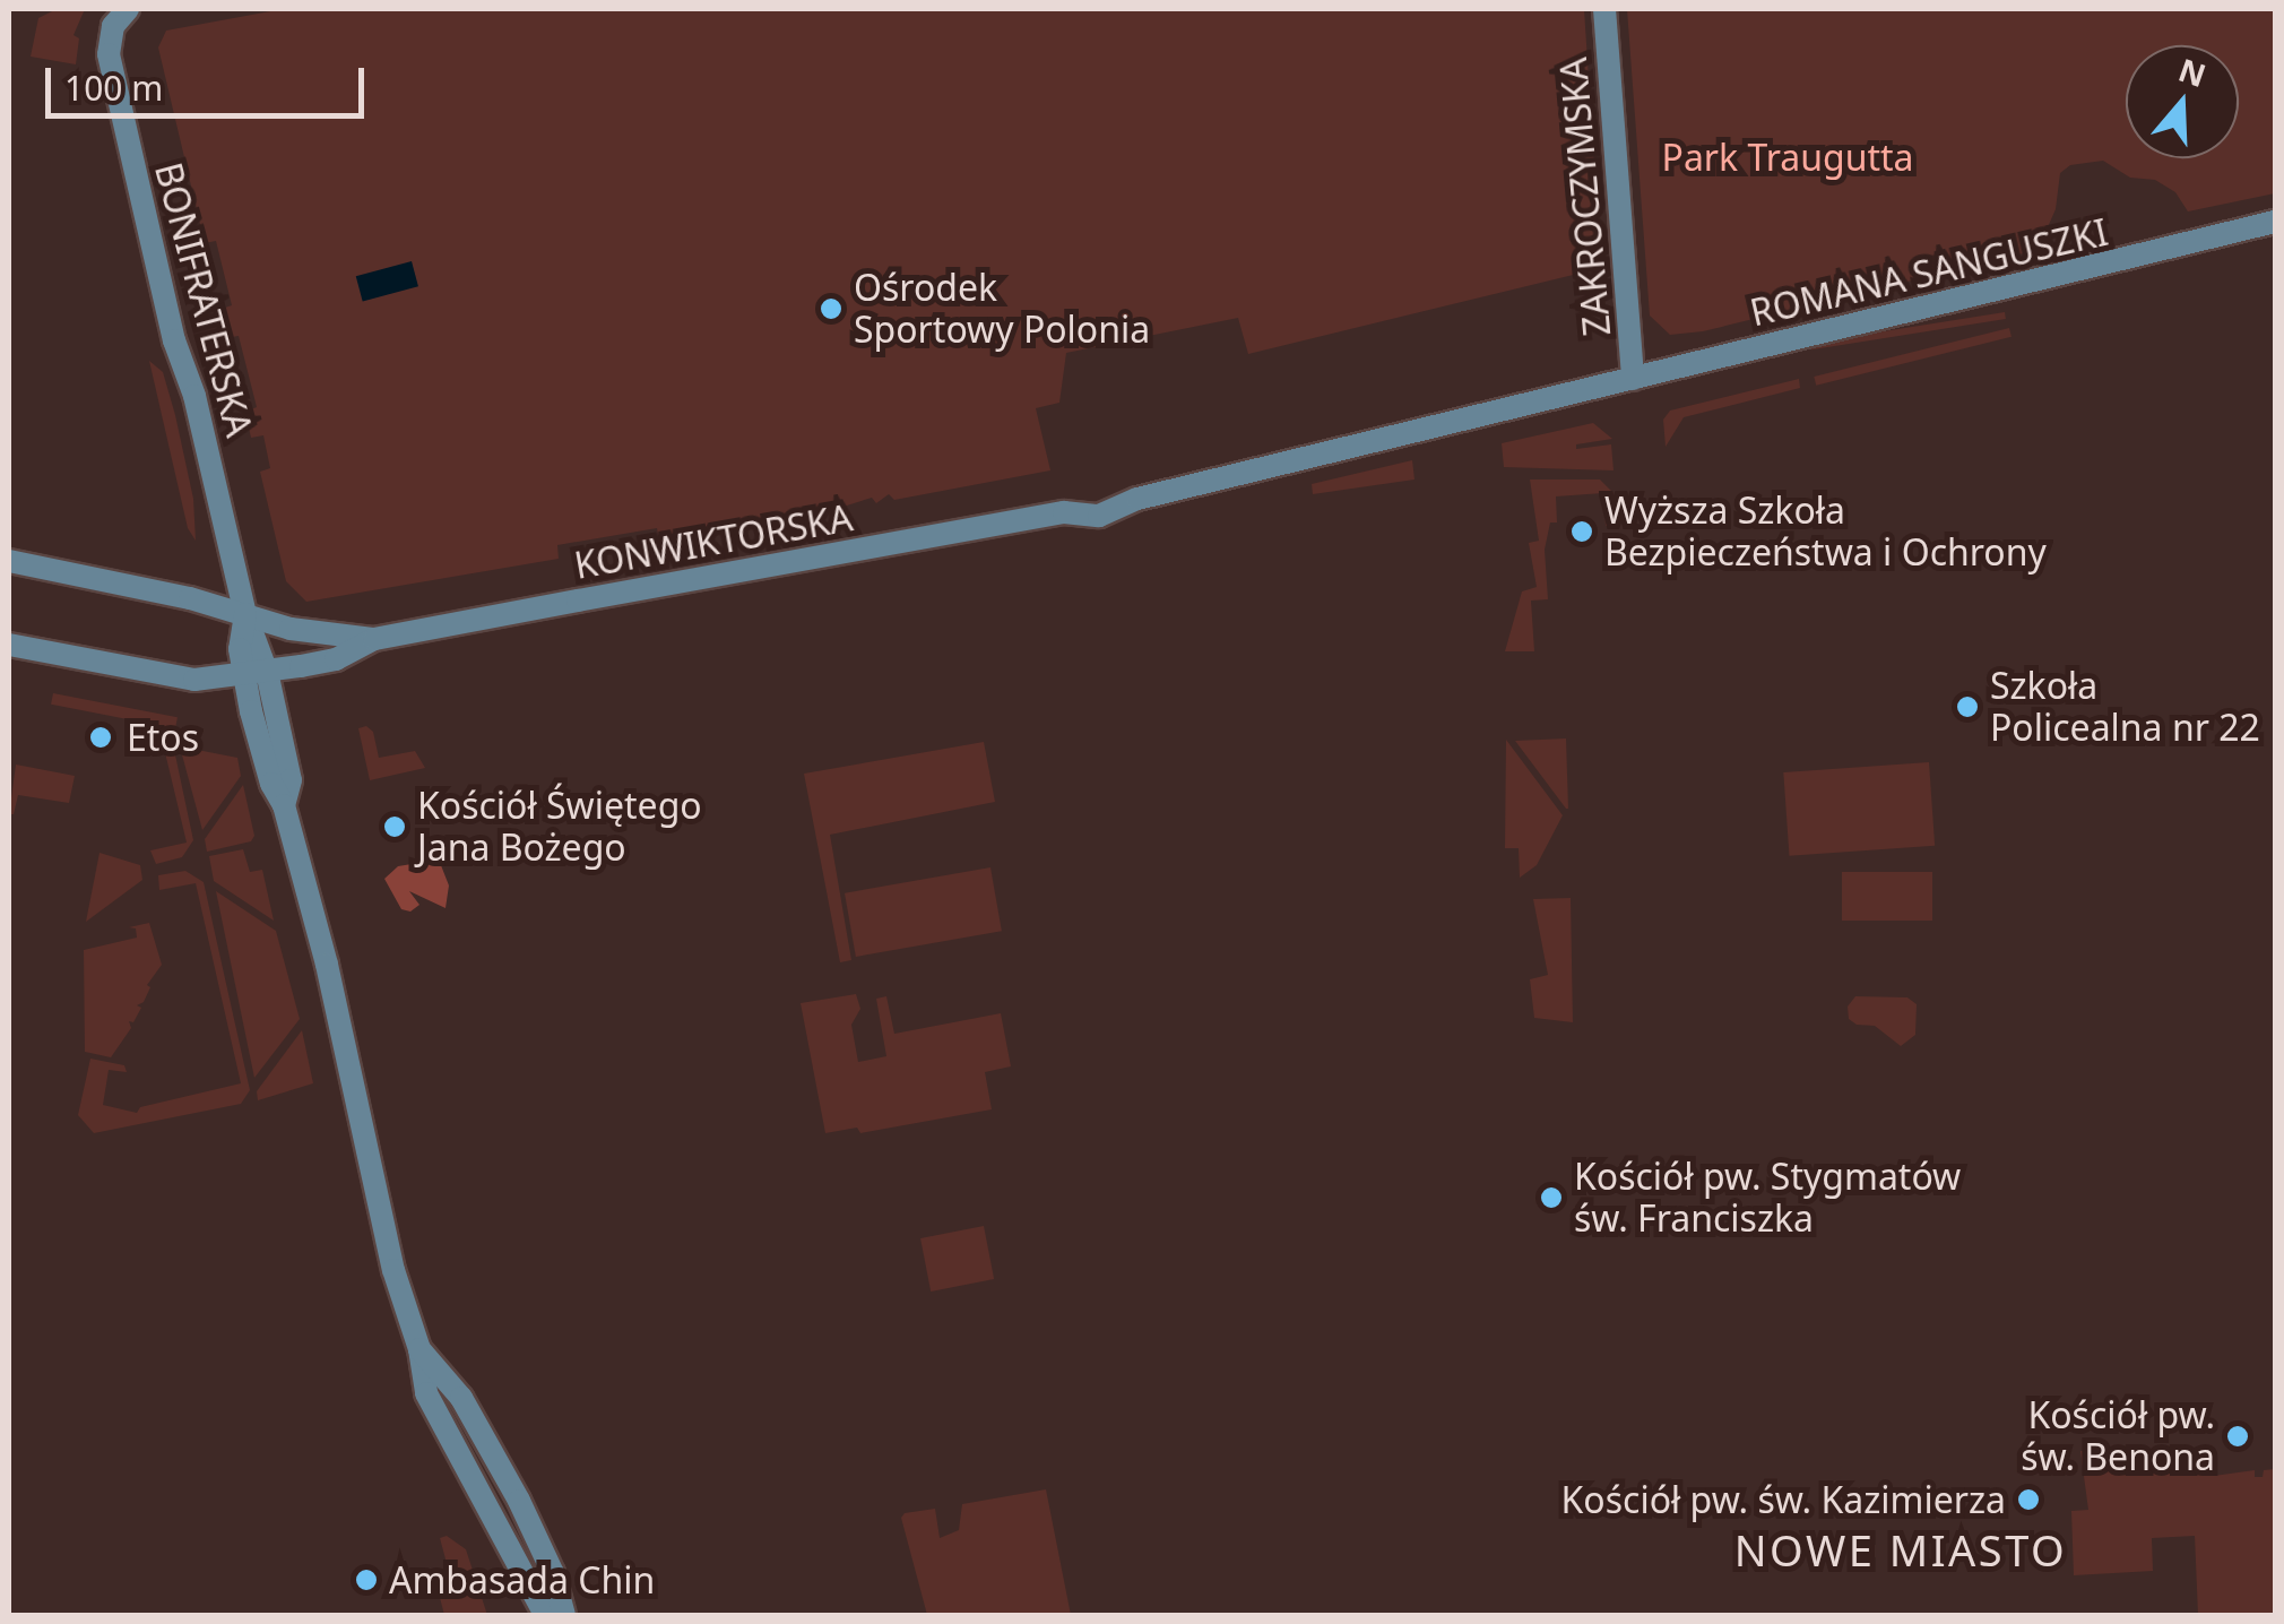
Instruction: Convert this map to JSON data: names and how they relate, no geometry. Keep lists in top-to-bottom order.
{
  "streets": {
    "street": [
      "ZAKROCZYMSKA",
      "ROMANA SANGUSZKI",
      "BONIFRATERSKA",
      "KONWIKTORSKA"
    ]
  },
  "crossings": [
    ["ZAKROCZYMSKA", "ROMANA SANGUSZKI"],
    ["ZAKROCZYMSKA", "KONWIKTORSKA"],
    ["ROMANA SANGUSZKI", "KONWIKTORSKA"],
    ["BONIFRATERSKA", "KONWIKTORSKA"]
  ],
  "districts": ["NOWE MIASTO"],
  "parks": ["Park Traugutta"],
  "places": [
    "Ośrodek Sportowy Polonia",
    "Wyższa Szkoła Bezpieczeństwa i Ochrony",
    "Szkoła Policealna nr 22",
    "Etos",
    "Kościół Świętego Jana Bożego",
    "Kościół pw. Stygmatów św. Franciszka",
    "Kościół pw. św. Benona",
    "Kościół pw. św. Kazimierza",
    "Ambasada Chin"
  ],
  "scale_bar": "100 m",
  "north": "top"
}
